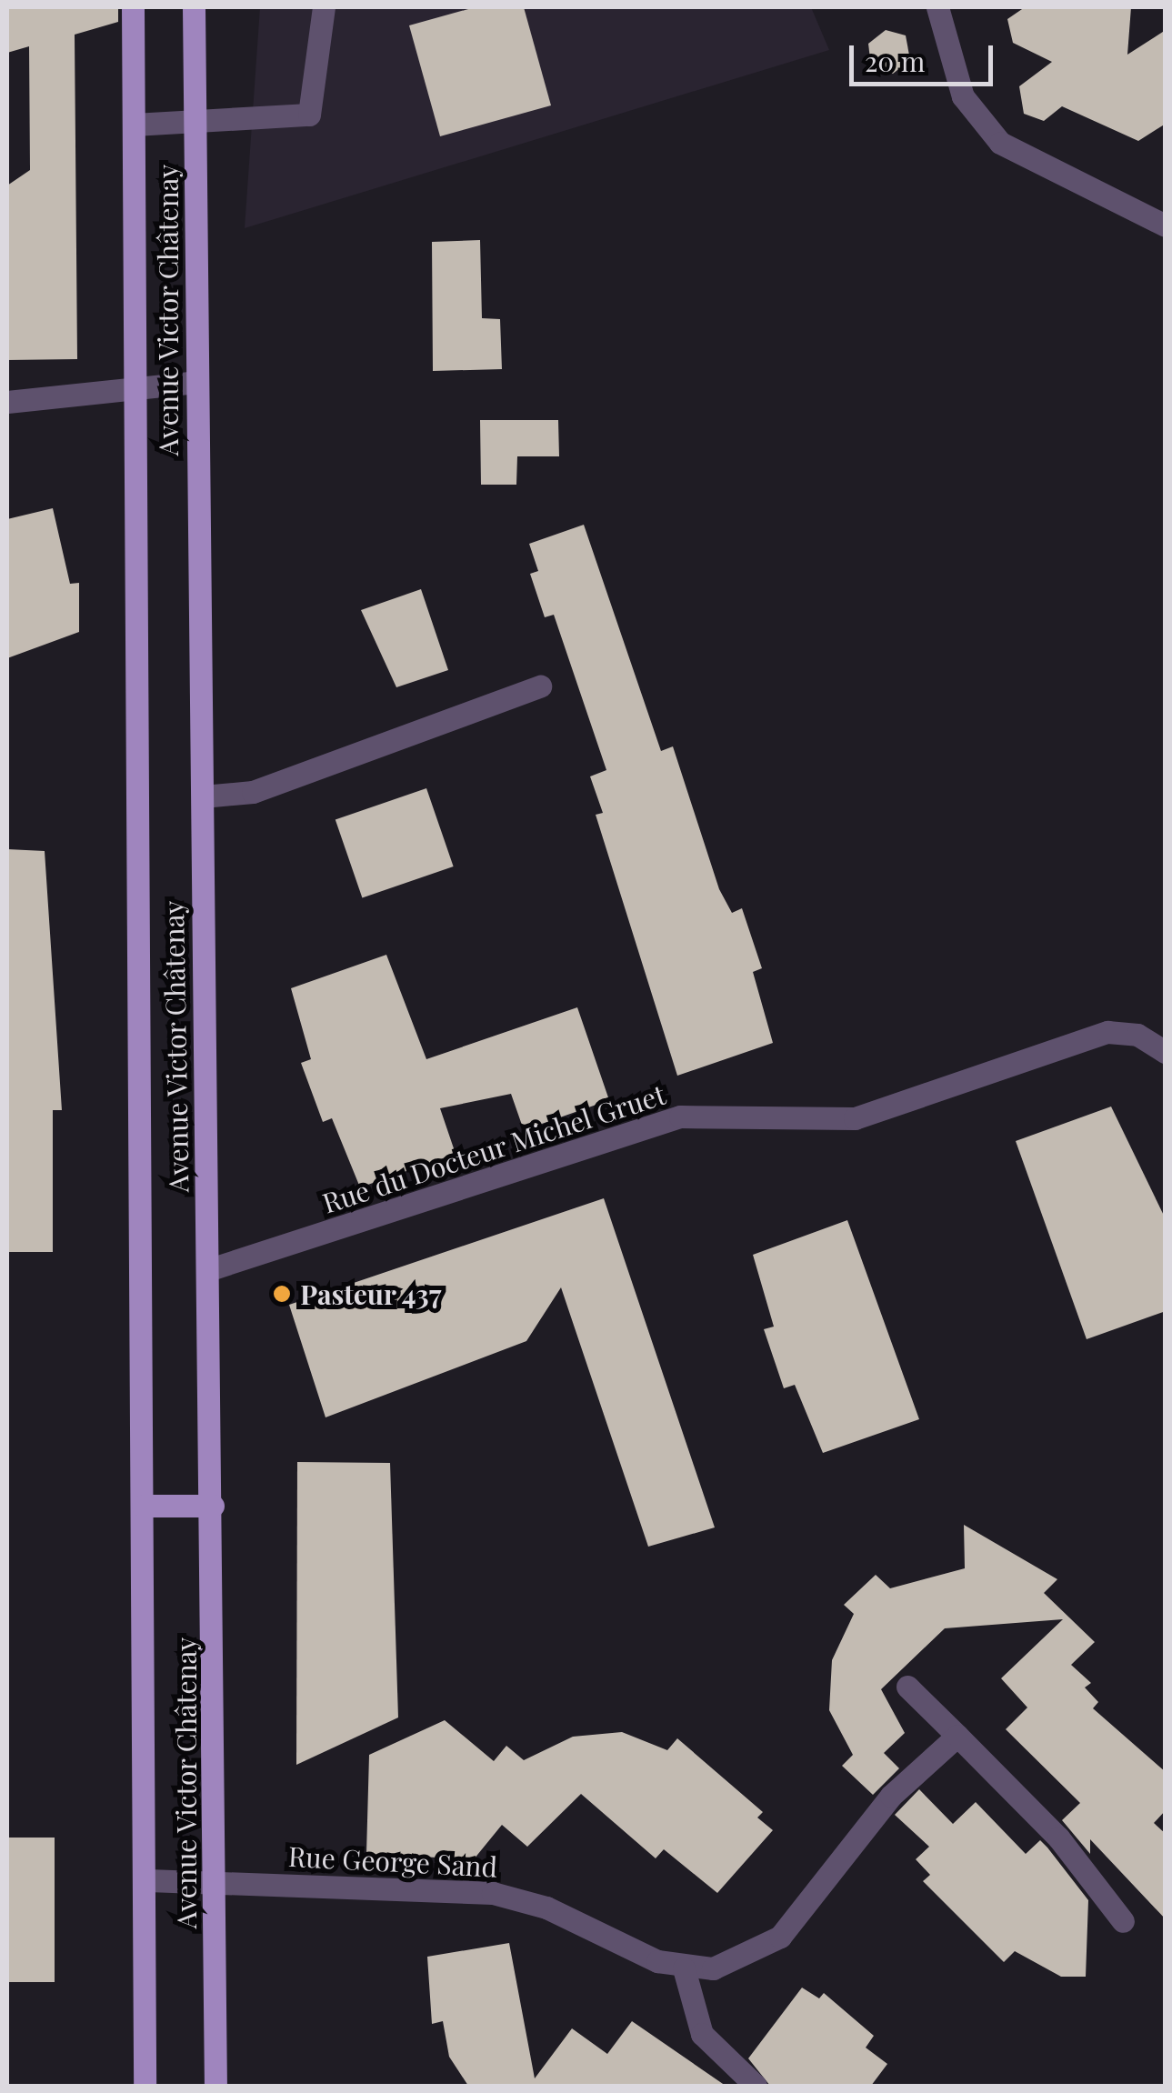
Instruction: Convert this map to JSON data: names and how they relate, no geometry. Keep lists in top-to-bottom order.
{
  "streets": {
    "main road": ["Avenue Victor Châtenay"],
    "street": ["Rue du Docteur Michel Gruet", "Rue George Sand"]
  },
  "crossings": [
    ["Avenue Victor Châtenay", "Rue du Docteur Michel Gruet"],
    ["Avenue Victor Châtenay", "Rue George Sand"]
  ],
  "places": ["Pasteur 437"],
  "scale_bar": "20 m"
}
